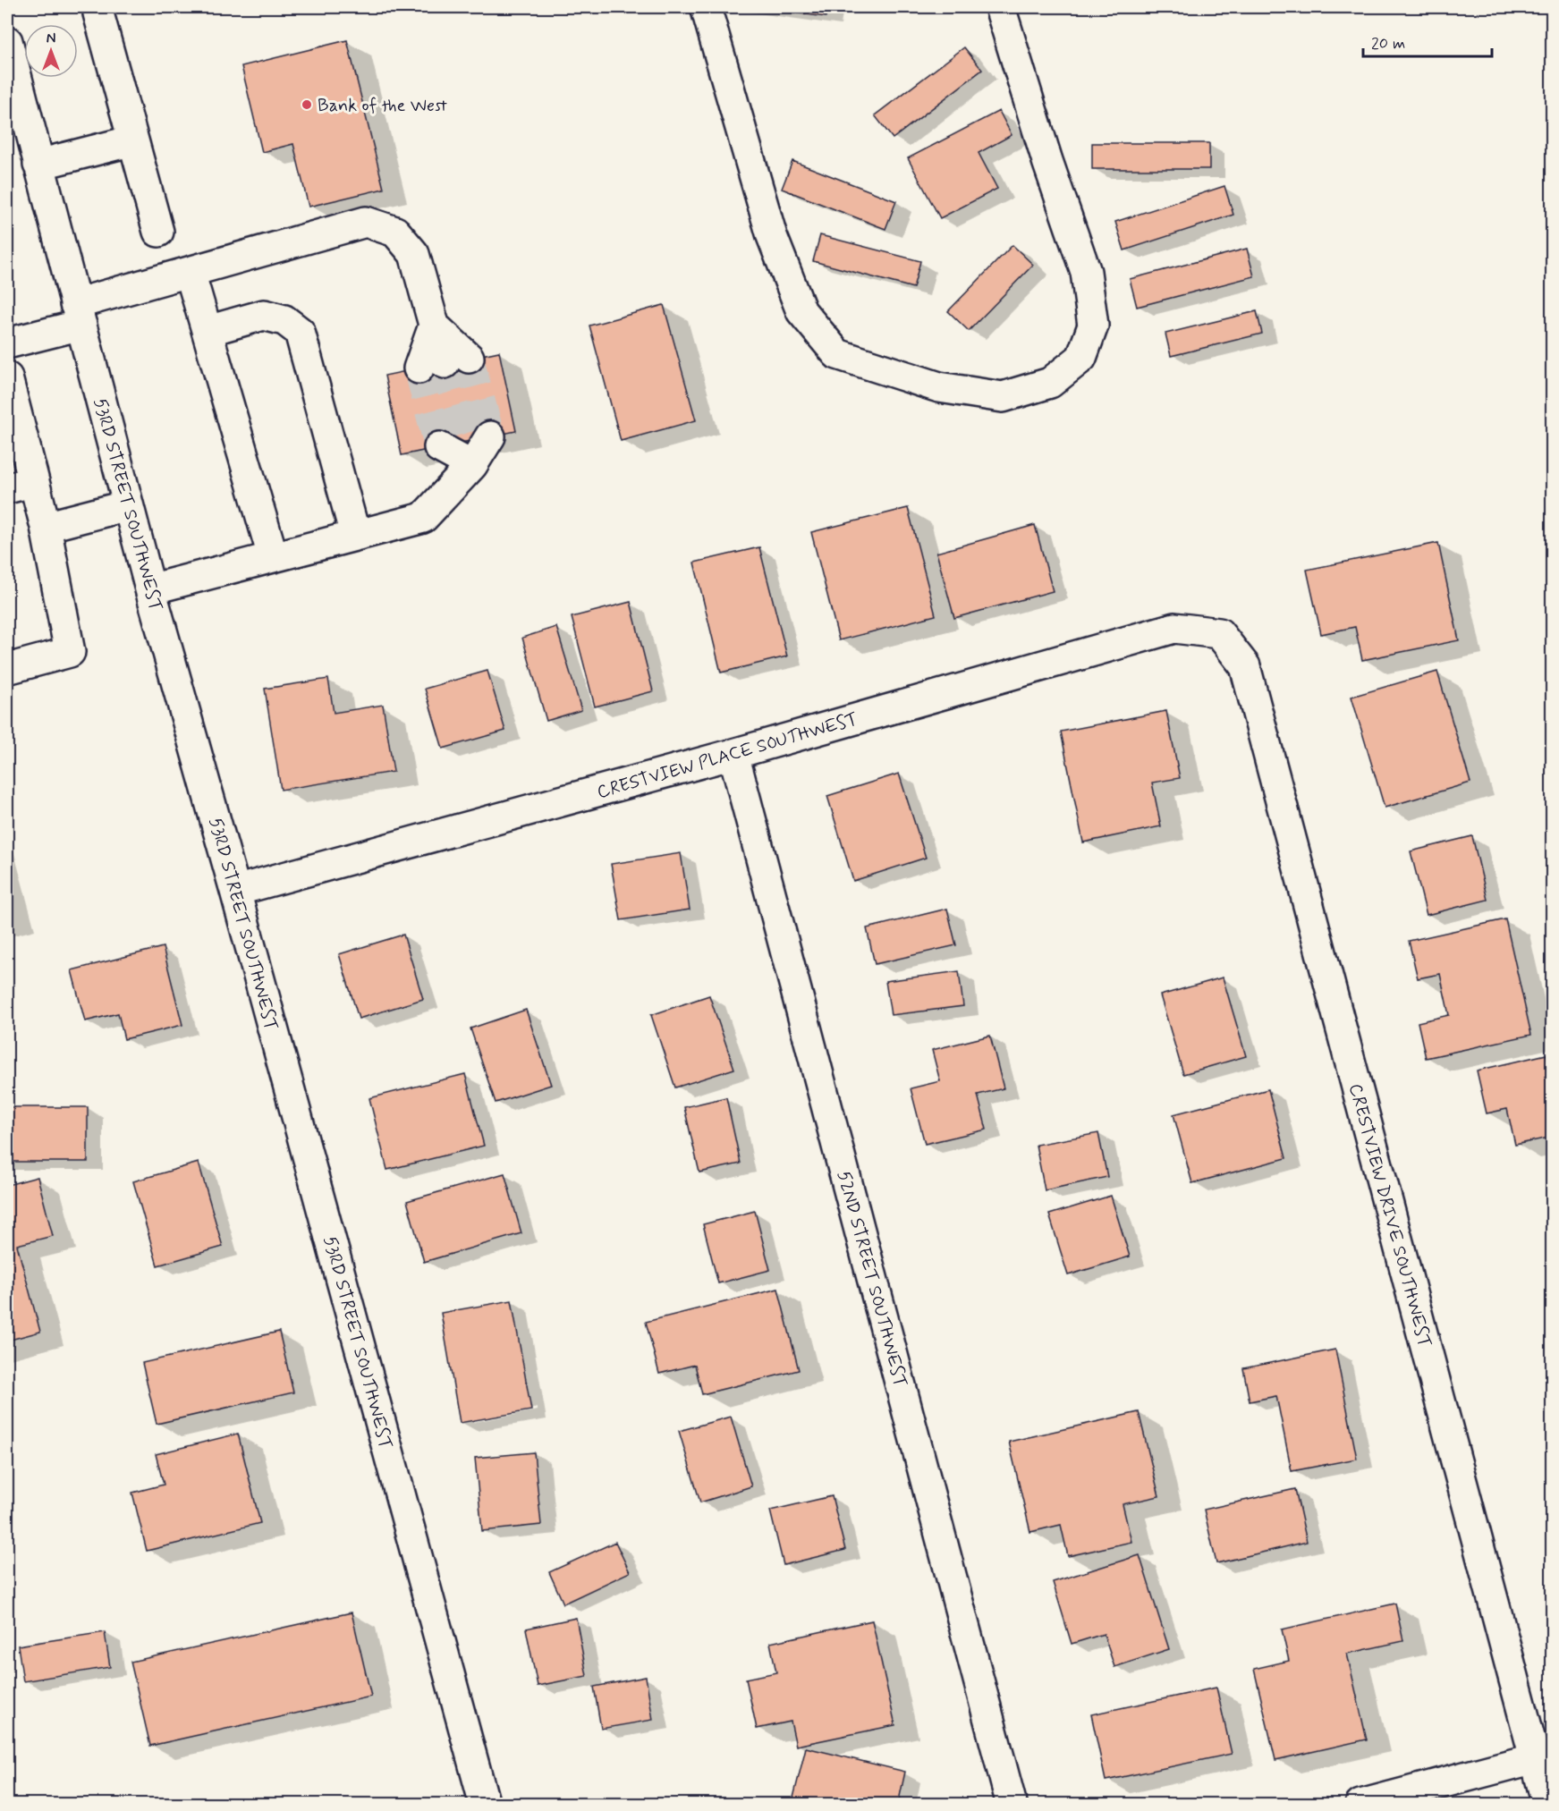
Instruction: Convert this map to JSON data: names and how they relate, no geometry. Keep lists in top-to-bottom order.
{
  "streets": {
    "street": [
      "53RD STREET SOUTHWEST",
      "CRESTVIEW PLACE SOUTHWEST",
      "CRESTVIEW DRIVE SOUTHWEST",
      "52ND STREET SOUTHWEST"
    ]
  },
  "crossings": [
    ["53RD STREET SOUTHWEST", "CRESTVIEW PLACE SOUTHWEST"],
    ["CRESTVIEW PLACE SOUTHWEST", "CRESTVIEW DRIVE SOUTHWEST"],
    ["CRESTVIEW PLACE SOUTHWEST", "52ND STREET SOUTHWEST"]
  ],
  "places": ["Bank of the West"],
  "scale_bar": "20 m",
  "north": "top"
}
